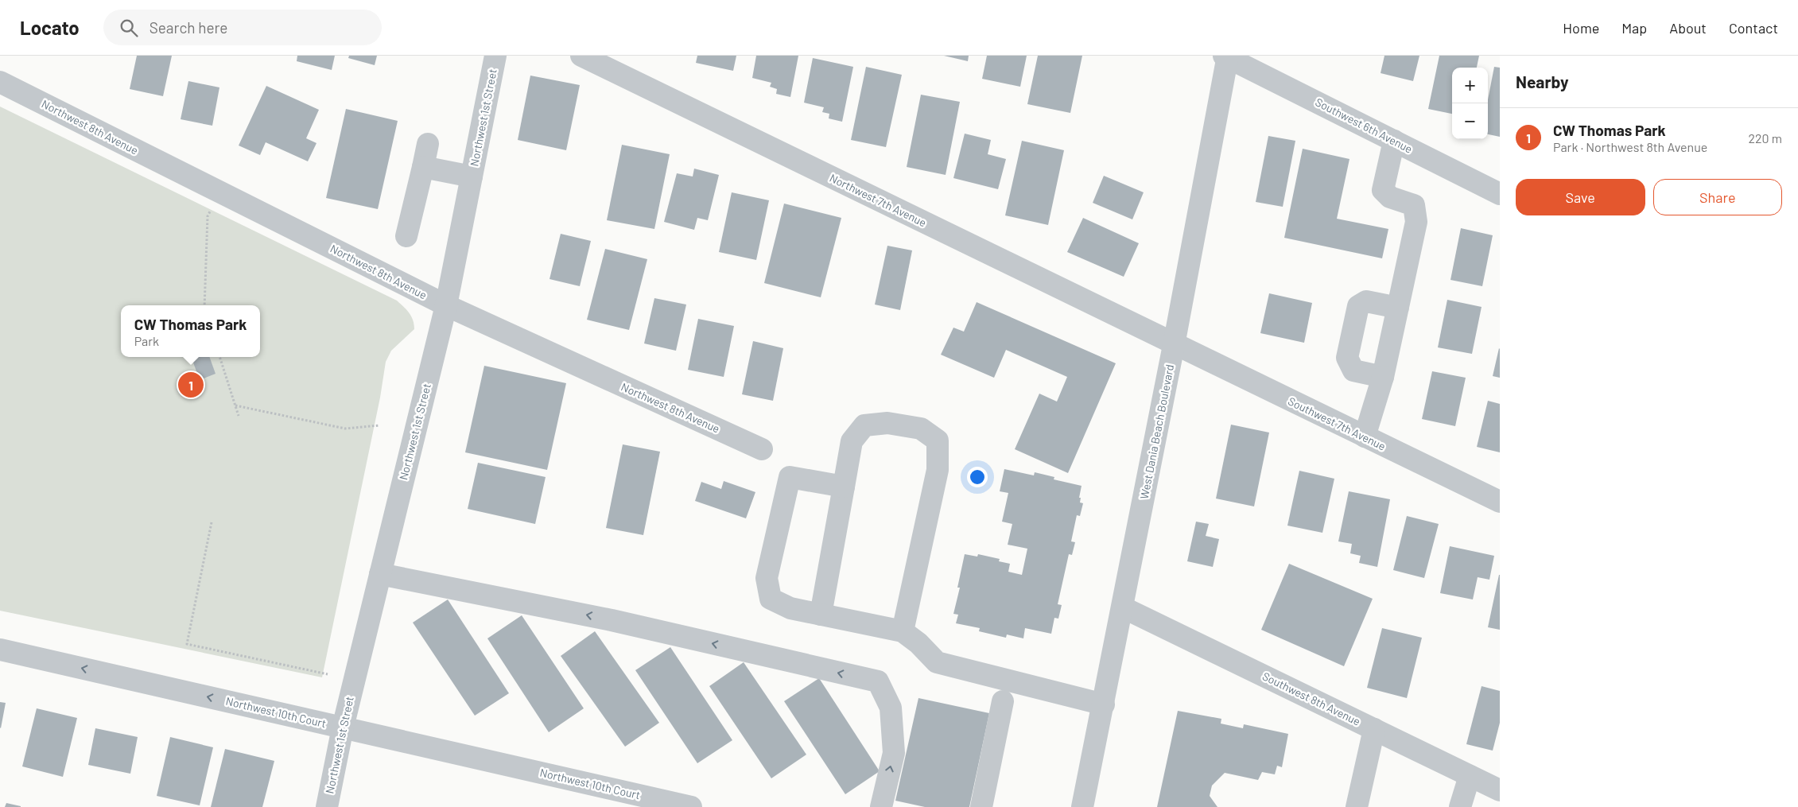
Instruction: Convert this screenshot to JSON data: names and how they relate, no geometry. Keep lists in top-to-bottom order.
{
  "streets": {
    "street": [
      "Northwest 1st Street",
      "Southwest 6th Avenue",
      "Northwest 8th Avenue",
      "Northwest 7th Avenue",
      "Southwest 7th Avenue",
      "West Dania Beach Boulevard",
      "Southwest 8th Avenue",
      "Northwest 10th Court"
    ]
  },
  "crossings": [
    ["Northwest 1st Street", "Northwest 8th Avenue"],
    ["Northwest 1st Street", "Northwest 10th Court"],
    ["Southwest 6th Avenue", "West Dania Beach Boulevard"],
    ["Northwest 7th Avenue", "Southwest 7th Avenue"],
    ["Northwest 7th Avenue", "West Dania Beach Boulevard"],
    ["Southwest 7th Avenue", "West Dania Beach Boulevard"],
    ["West Dania Beach Boulevard", "Southwest 8th Avenue"]
  ],
  "one_way": ["Northwest 10th Court"],
  "page": {
    "header": "Locato",
    "search": "Search here",
    "nav": [
      "Home",
      "Map",
      "About",
      "Contact"
    ],
    "heading": "Nearby",
    "map_buttons": ["+", "−"],
    "list": [
      {
        "mark": "1",
        "name": "CW Thomas Park",
        "note": "Park · Northwest 8th Avenue",
        "value": "220 m"
      }
    ],
    "buttons": ["Save", "Share"],
    "popup": ["CW Thomas Park", "Park"],
    "pins": "1"
  }
}
